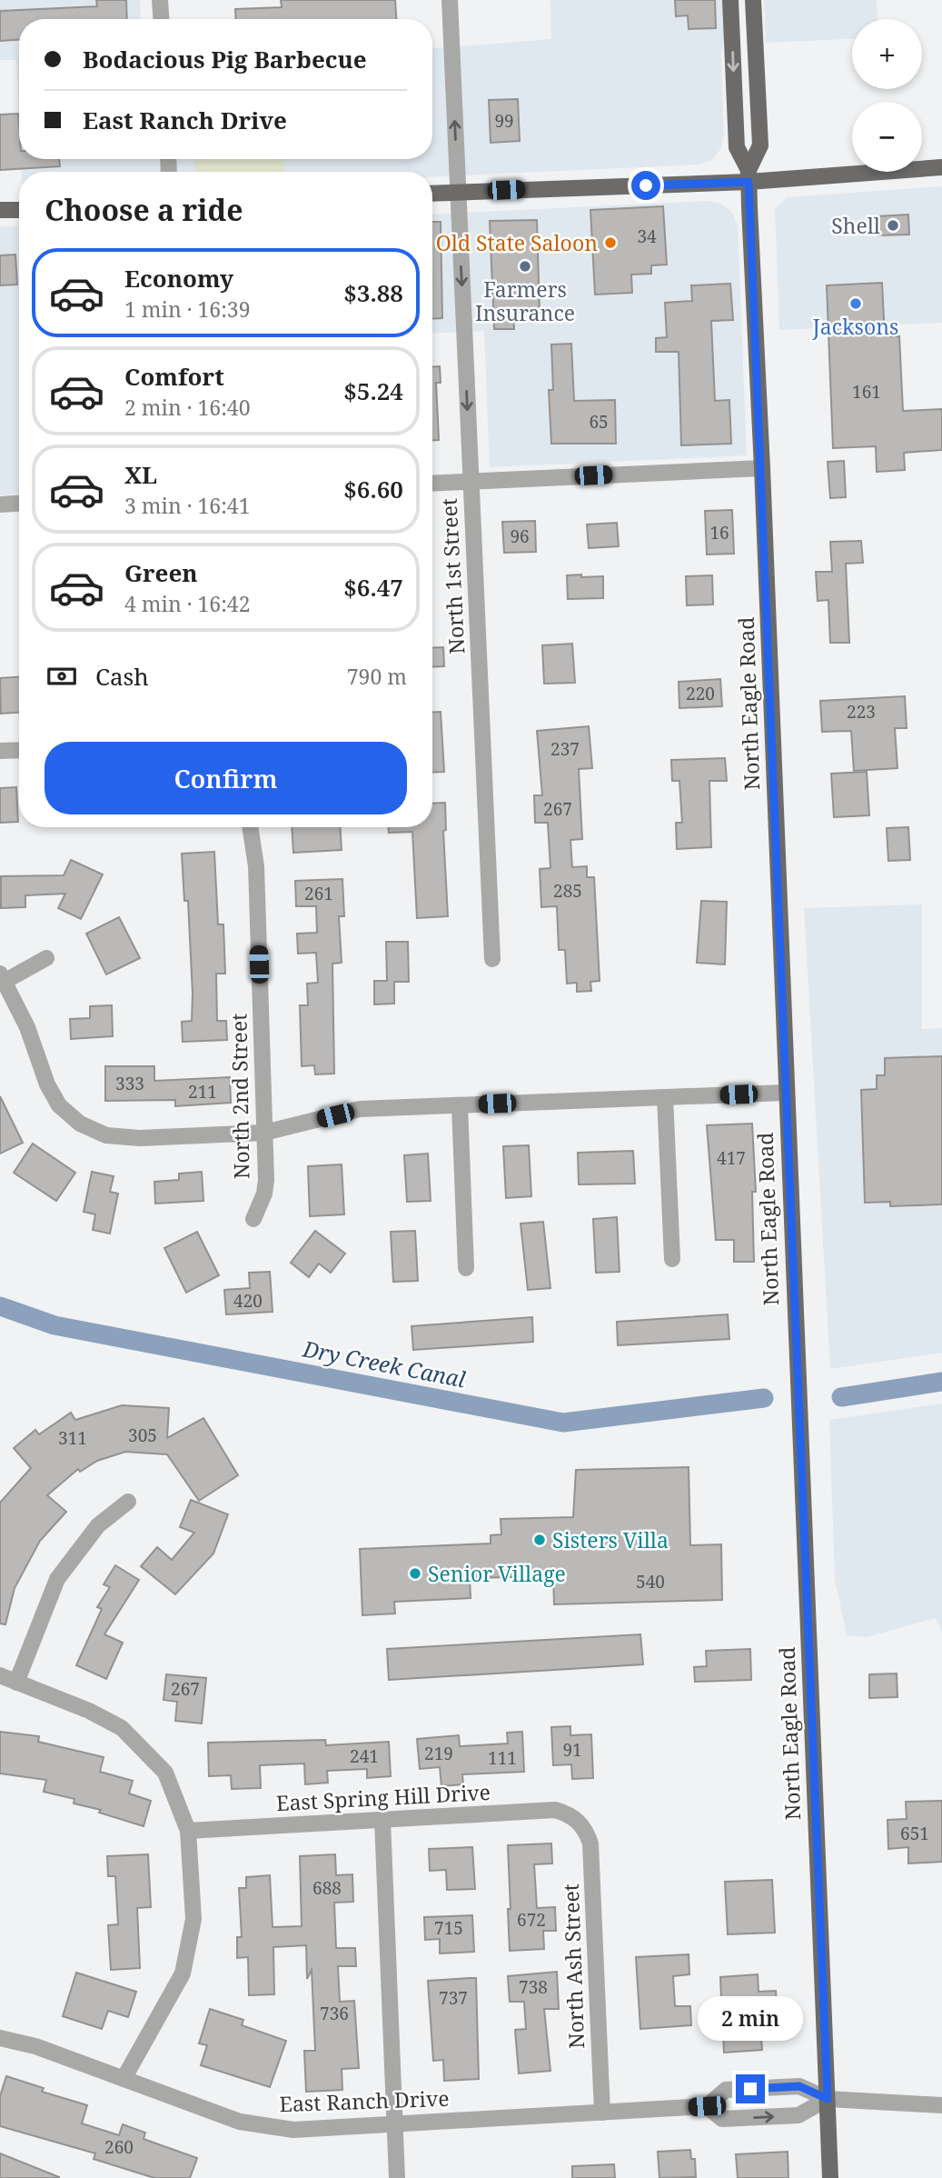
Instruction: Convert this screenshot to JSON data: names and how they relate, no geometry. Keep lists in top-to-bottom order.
{
  "streets": {
    "main road": ["North Eagle Road"],
    "street": [
      "North 1st Street",
      "North 2nd Street",
      "East Spring Hill Drive",
      "North Ash Street",
      "East Ranch Drive"
    ]
  },
  "crossings": [
    ["North Eagle Road", "East Ranch Drive"],
    ["East Spring Hill Drive", "North Ash Street"],
    ["North Ash Street", "East Ranch Drive"]
  ],
  "water": ["Dry Creek Canal"],
  "places": [
    "Shell",
    "Old State Saloon",
    "Farmers Insurance",
    "Jacksons",
    "Sisters Villa",
    "Senior Village"
  ],
  "house_numbers": [
    "99",
    "34",
    "161",
    "65",
    "16",
    "96",
    "220",
    "223",
    "237",
    "267",
    "285",
    "261",
    "333",
    "211",
    "417",
    "420",
    "305",
    "311",
    "540",
    "267",
    "91",
    "219",
    "241",
    "111",
    "651",
    "688",
    "672",
    "715",
    "738",
    "737",
    "736",
    "260"
  ],
  "page": {
    "map_buttons": ["+", "−"],
    "banner": ["Bodacious Pig Barbecue", "East Ranch Drive"],
    "heading": "Choose a ride",
    "list": [
      {
        "name": "Economy",
        "note": "1 min · 16:39",
        "value": "$3.88"
      },
      {
        "name": "Comfort",
        "note": "2 min · 16:40",
        "value": "$5.24"
      },
      {
        "name": "XL",
        "note": "3 min · 16:41",
        "value": "$6.60"
      },
      {
        "name": "Green",
        "note": "4 min · 16:42",
        "value": "$6.47"
      }
    ],
    "pay": ["Cash", "790 m"],
    "buttons": "Confirm",
    "bubble": "2 min"
  }
}
